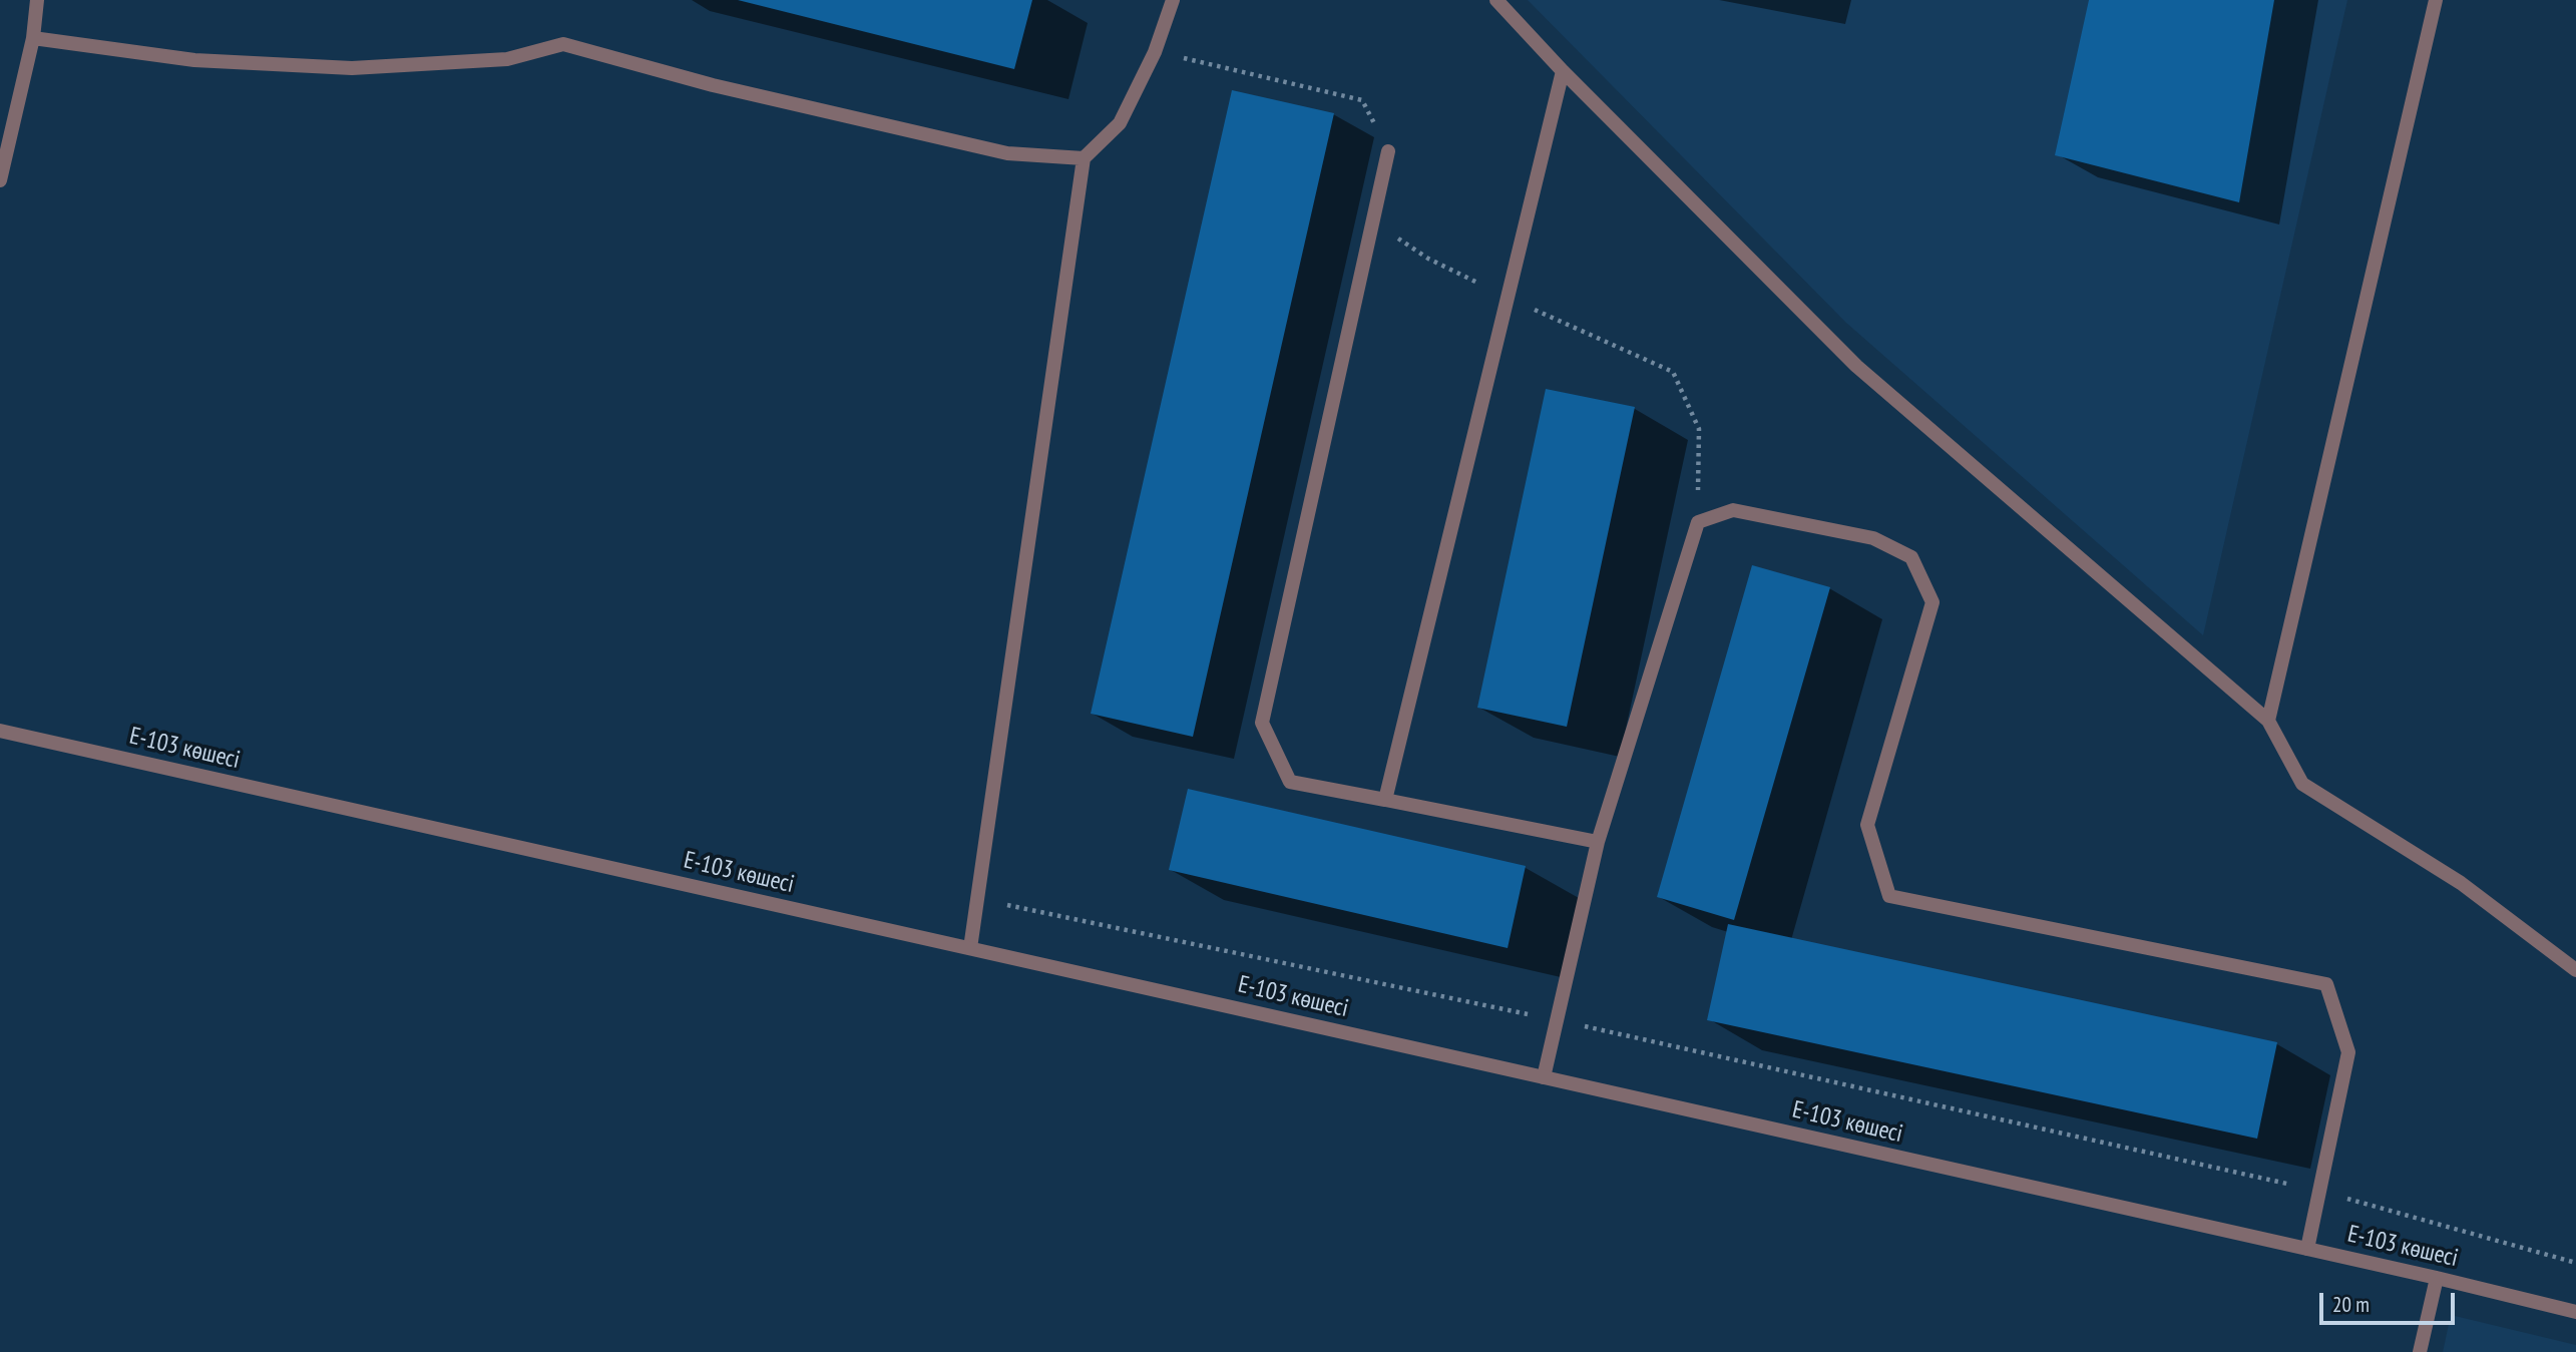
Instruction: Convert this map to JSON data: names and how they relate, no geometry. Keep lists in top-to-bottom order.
{
  "streets": {
    "street": ["Е-103 көшесі"]
  },
  "scale_bar": "20 m"
}
